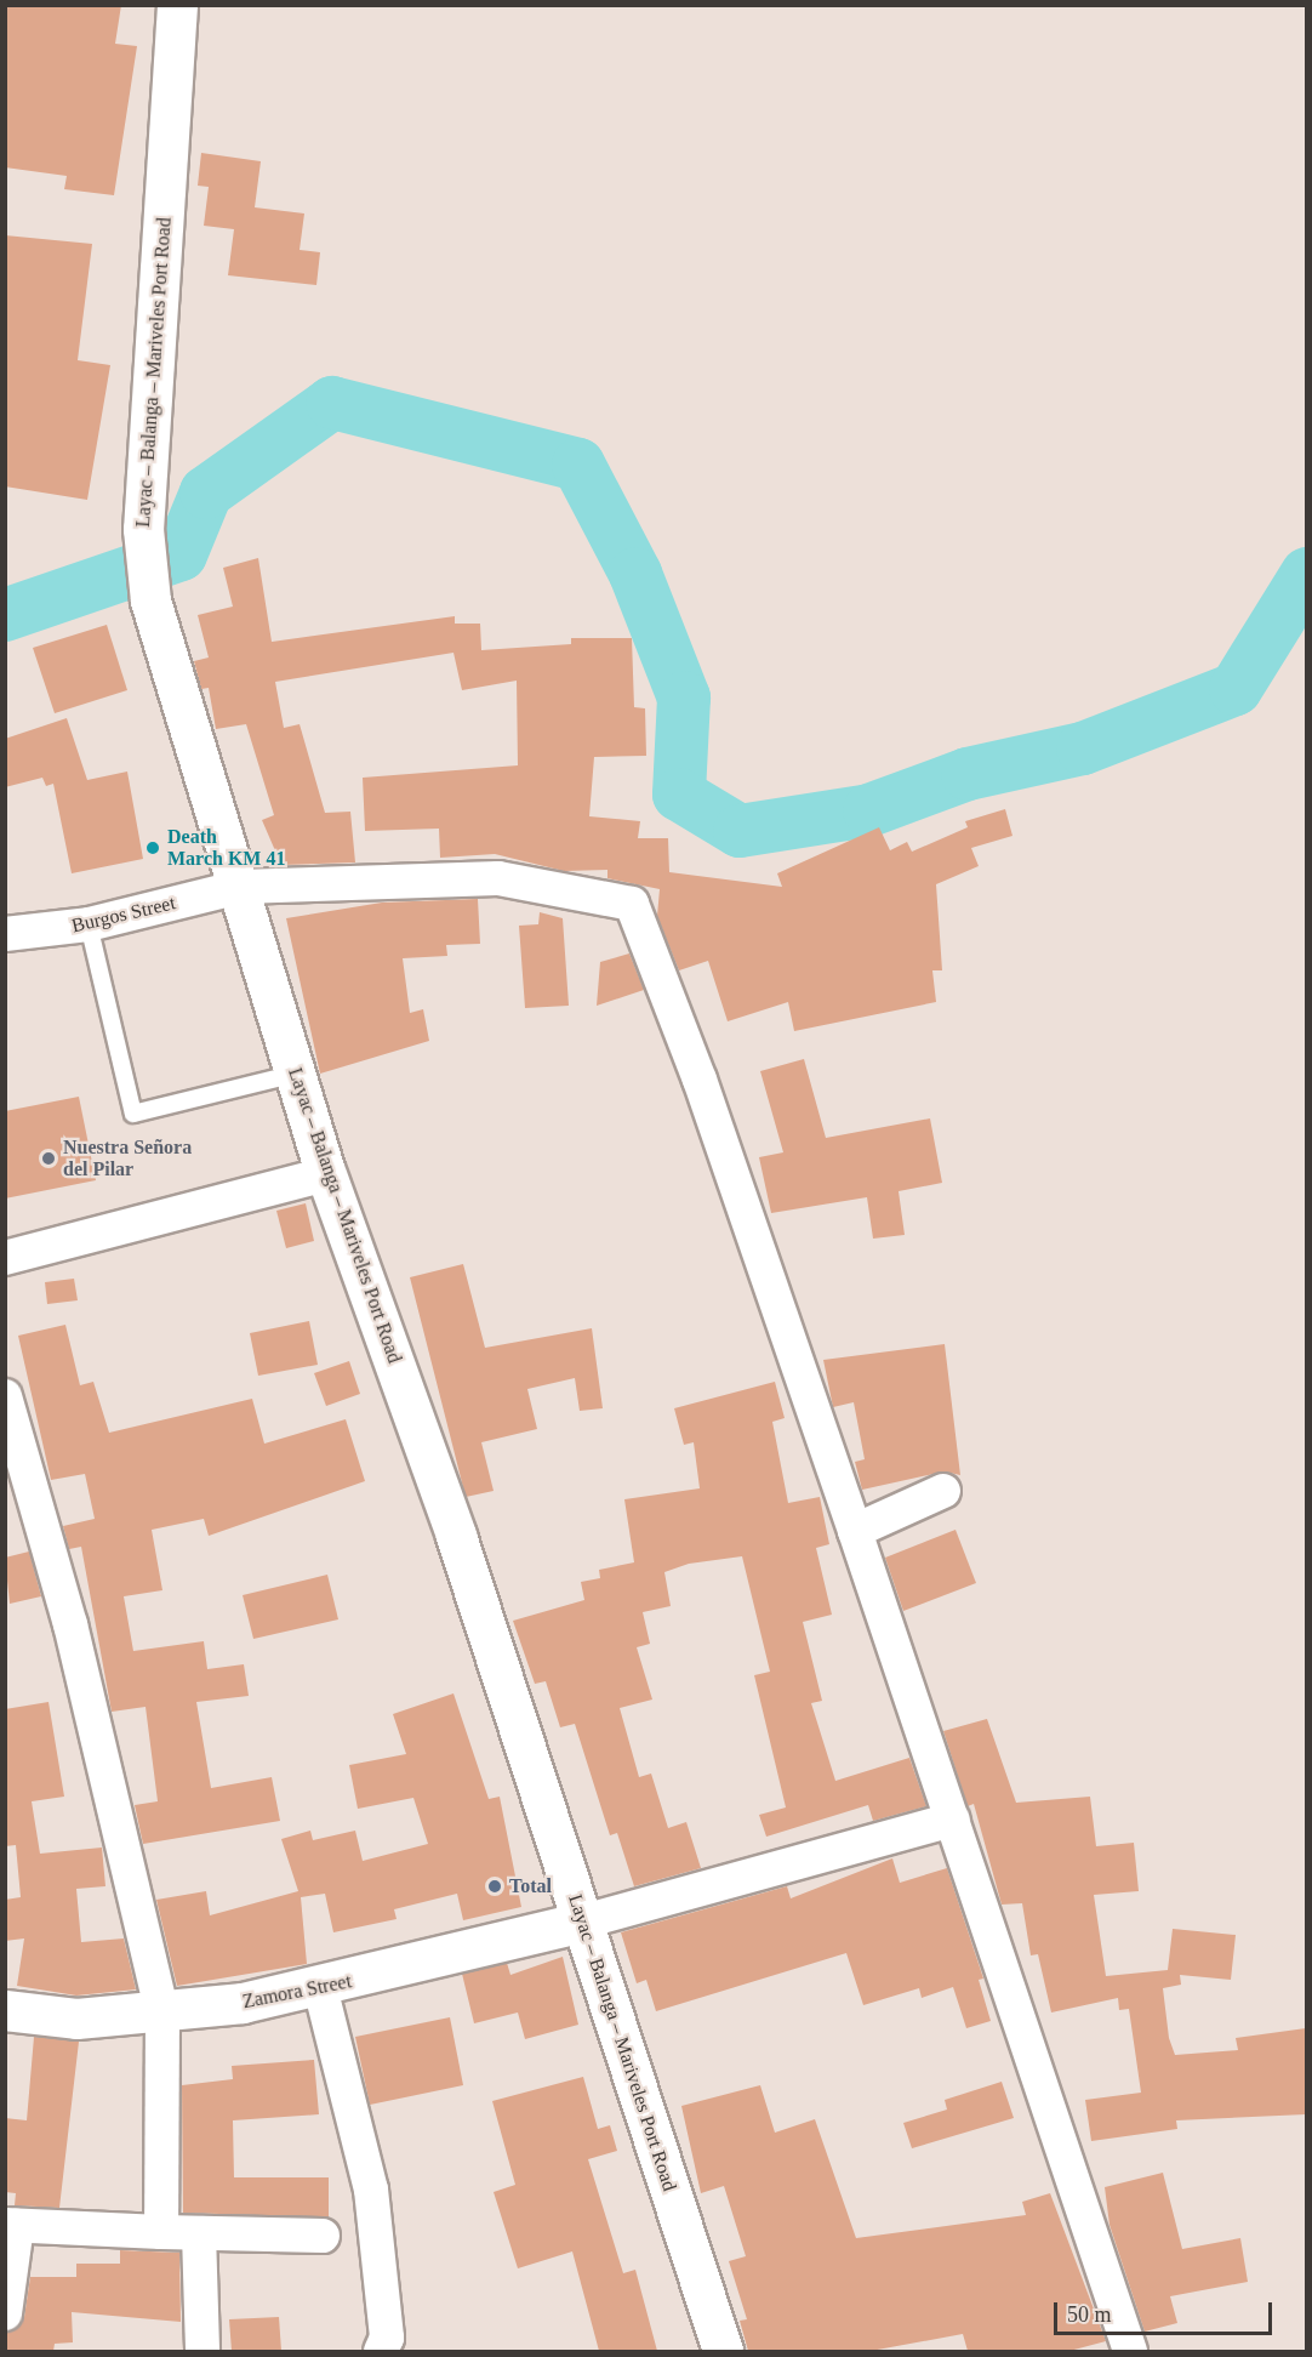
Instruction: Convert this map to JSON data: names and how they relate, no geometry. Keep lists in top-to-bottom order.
{
  "streets": {
    "main road": ["Layac – Balanga – Mariveles Port Road", "Zamora Street"],
    "street": ["Burgos Street"]
  },
  "crossings": [
    ["Layac – Balanga – Mariveles Port Road", "Burgos Street"],
    ["Layac – Balanga – Mariveles Port Road", "Zamora Street"]
  ],
  "places": ["Death March KM 41", "Nuestra Señora del Pilar", "Total"],
  "scale_bar": "50 m"
}
